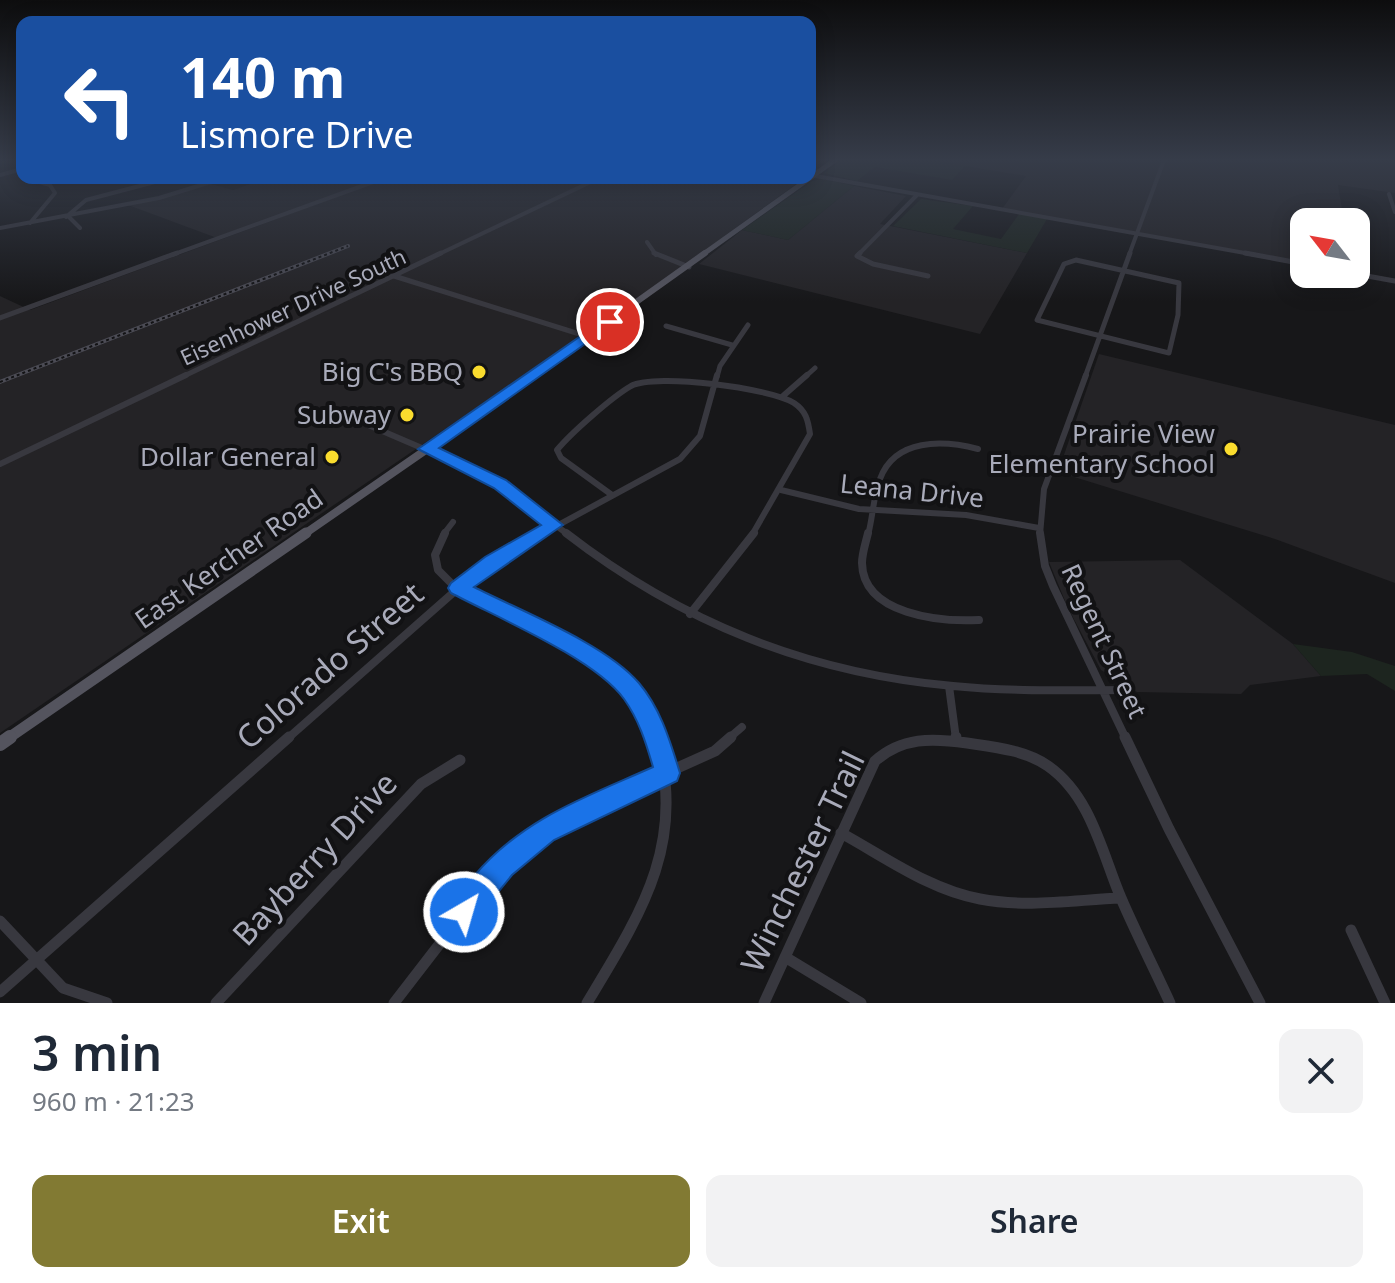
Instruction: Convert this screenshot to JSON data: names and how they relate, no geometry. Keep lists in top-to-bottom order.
{
  "streets": {
    "main road": ["East Kercher Road"],
    "street": [
      "Eisenhower Drive South",
      "Leana Drive",
      "Regent Street",
      "Colorado Street",
      "Bayberry Drive",
      "Winchester Trail"
    ]
  },
  "crossings": [
    ["Leana Drive", "Regent Street"]
  ],
  "places": [
    "Big C's BBQ",
    "Subway",
    "Prairie View Elementary School",
    "Dollar General"
  ],
  "north": "top left",
  "page": {
    "turn": ["140 m", "Lismore Drive"],
    "heading": ["3 min", "960 m · 21:23"],
    "buttons": ["Exit", "Share"]
  }
}
